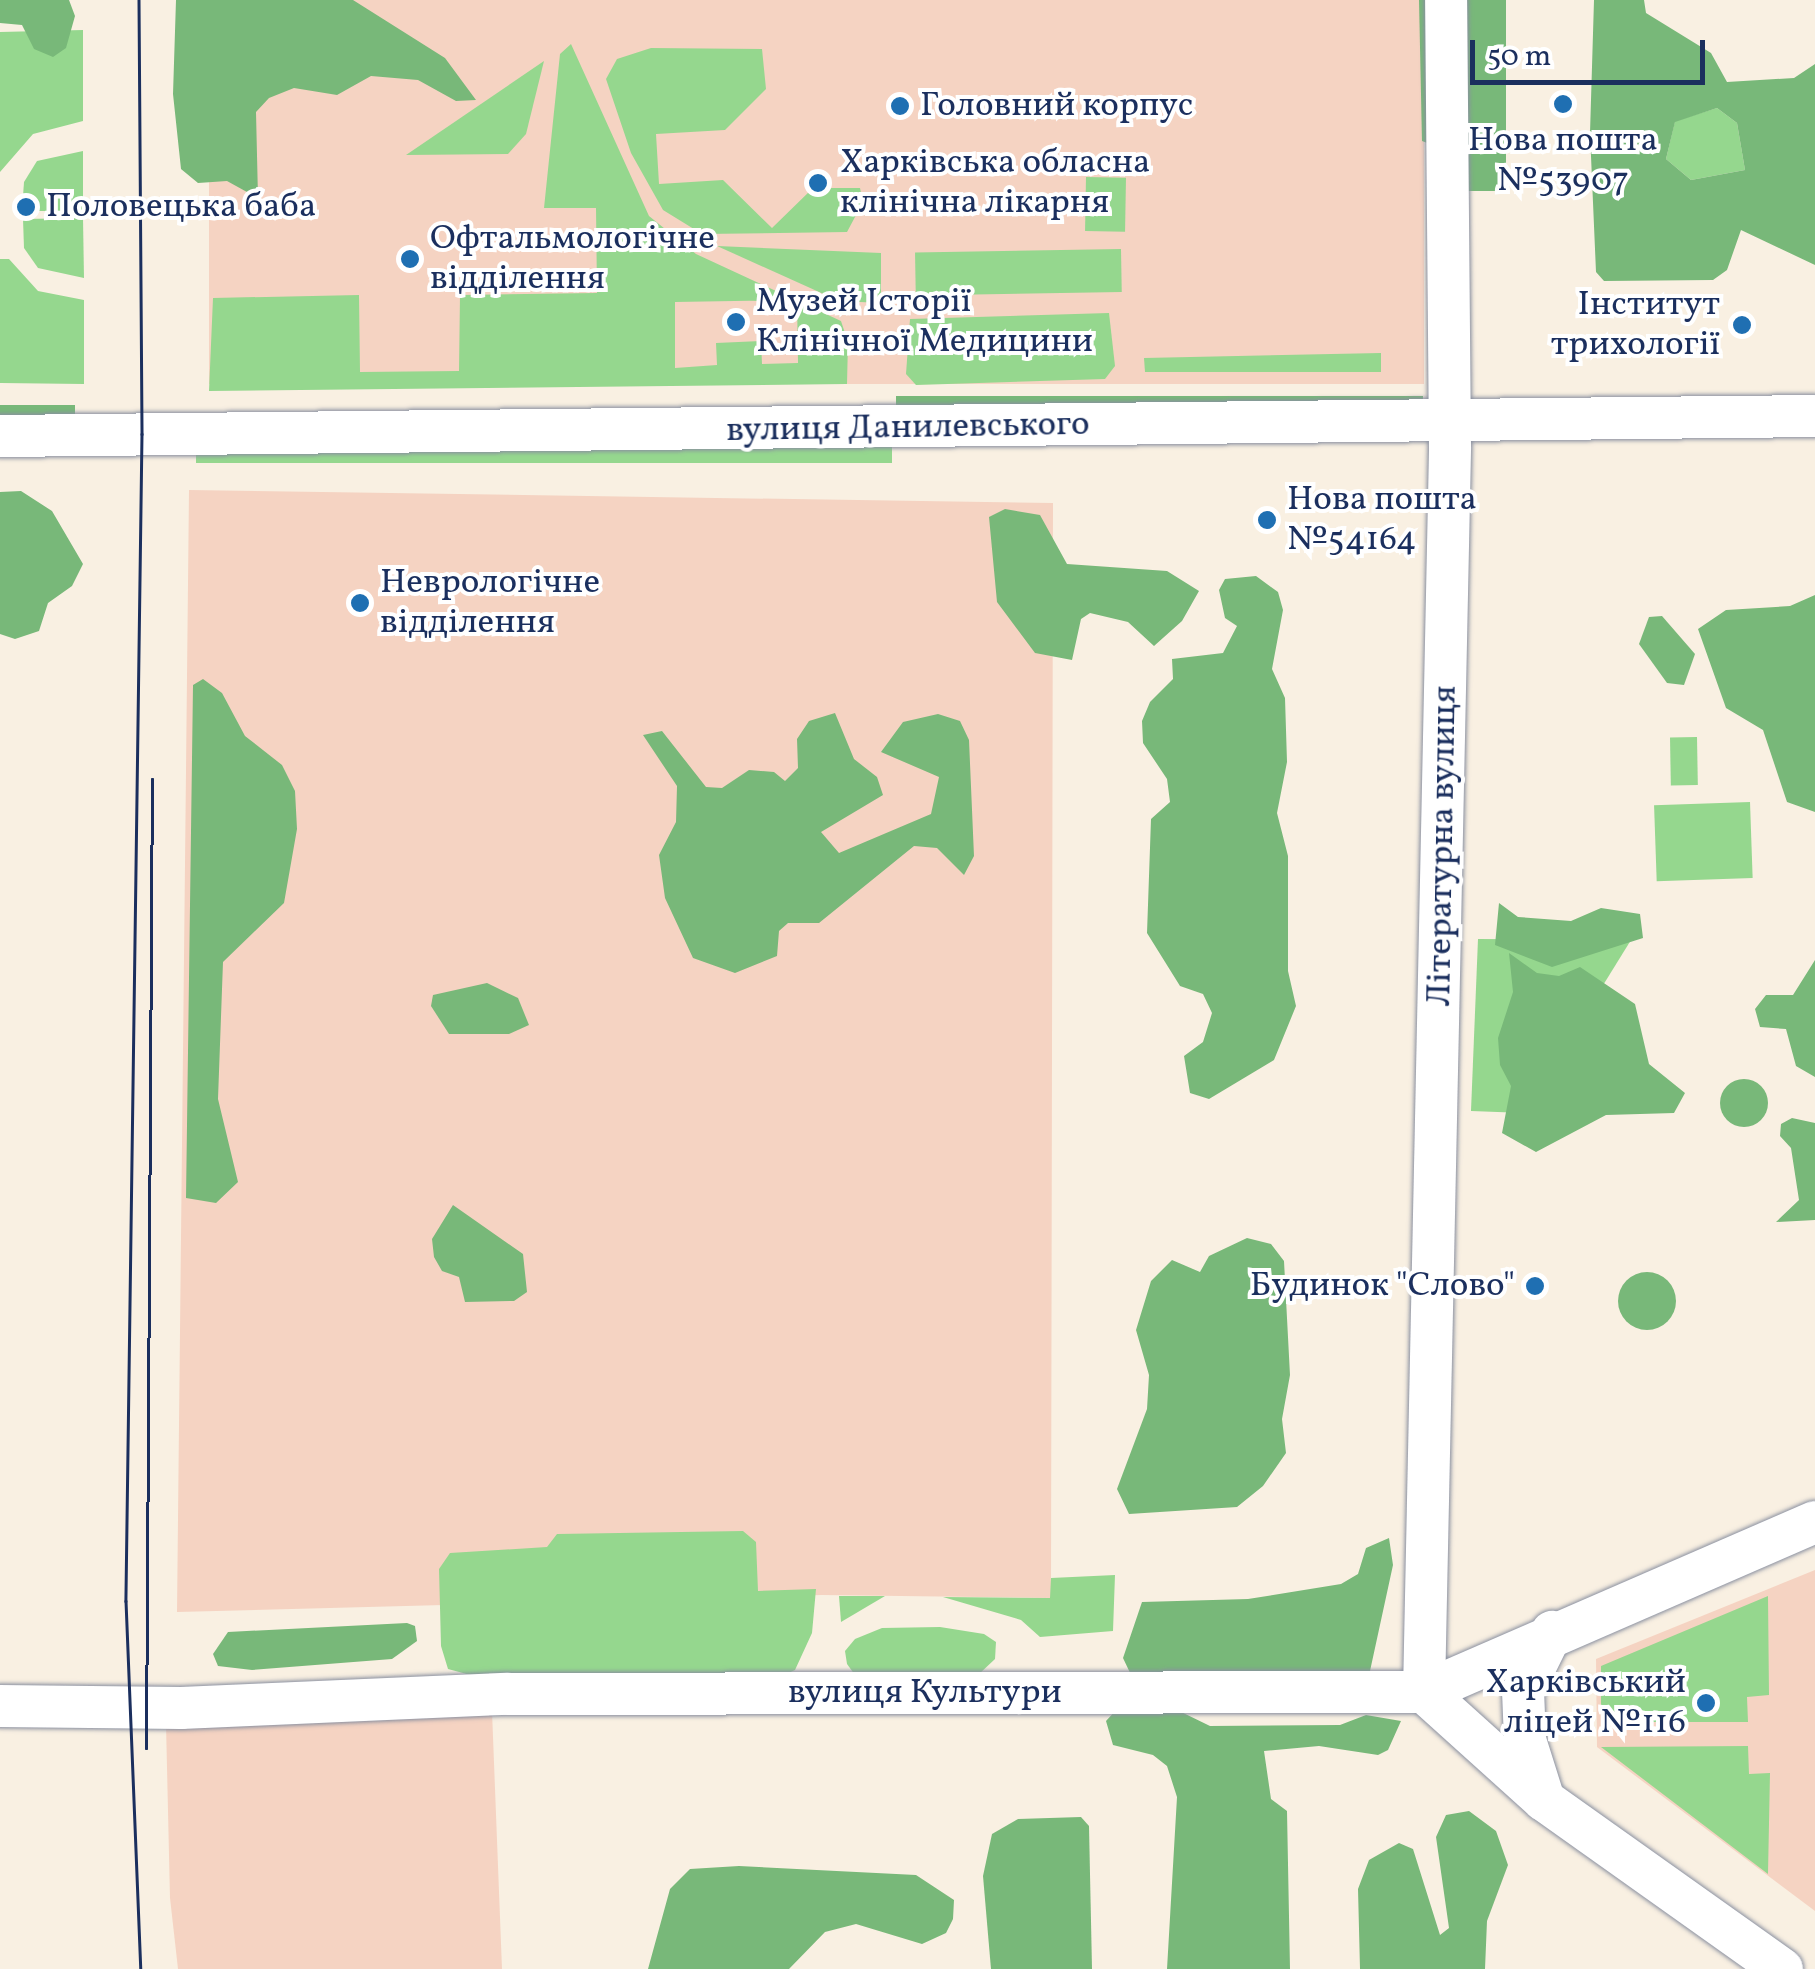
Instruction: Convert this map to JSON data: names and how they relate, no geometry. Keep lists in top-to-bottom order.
{
  "streets": {
    "street": ["вулиця Данилевського", "Літературна вулиця", "вулиця Культури"]
  },
  "crossings": [
    ["вулиця Данилевського", "Літературна вулиця"],
    ["Літературна вулиця", "вулиця Культури"]
  ],
  "places": [
    "Нова пошта №53907",
    "Головний корпус",
    "Харківська обласна клінічна лікарня",
    "Половецька баба",
    "Офтальмологічне відділення",
    "Музей Історії Клінічної Медицини",
    "Інститут трихології",
    "Нова пошта №54164",
    "Неврологічне відділення",
    "Будинок \"Слово\"",
    "Харківський ліцей №116"
  ],
  "scale_bar": "50 m"
}
